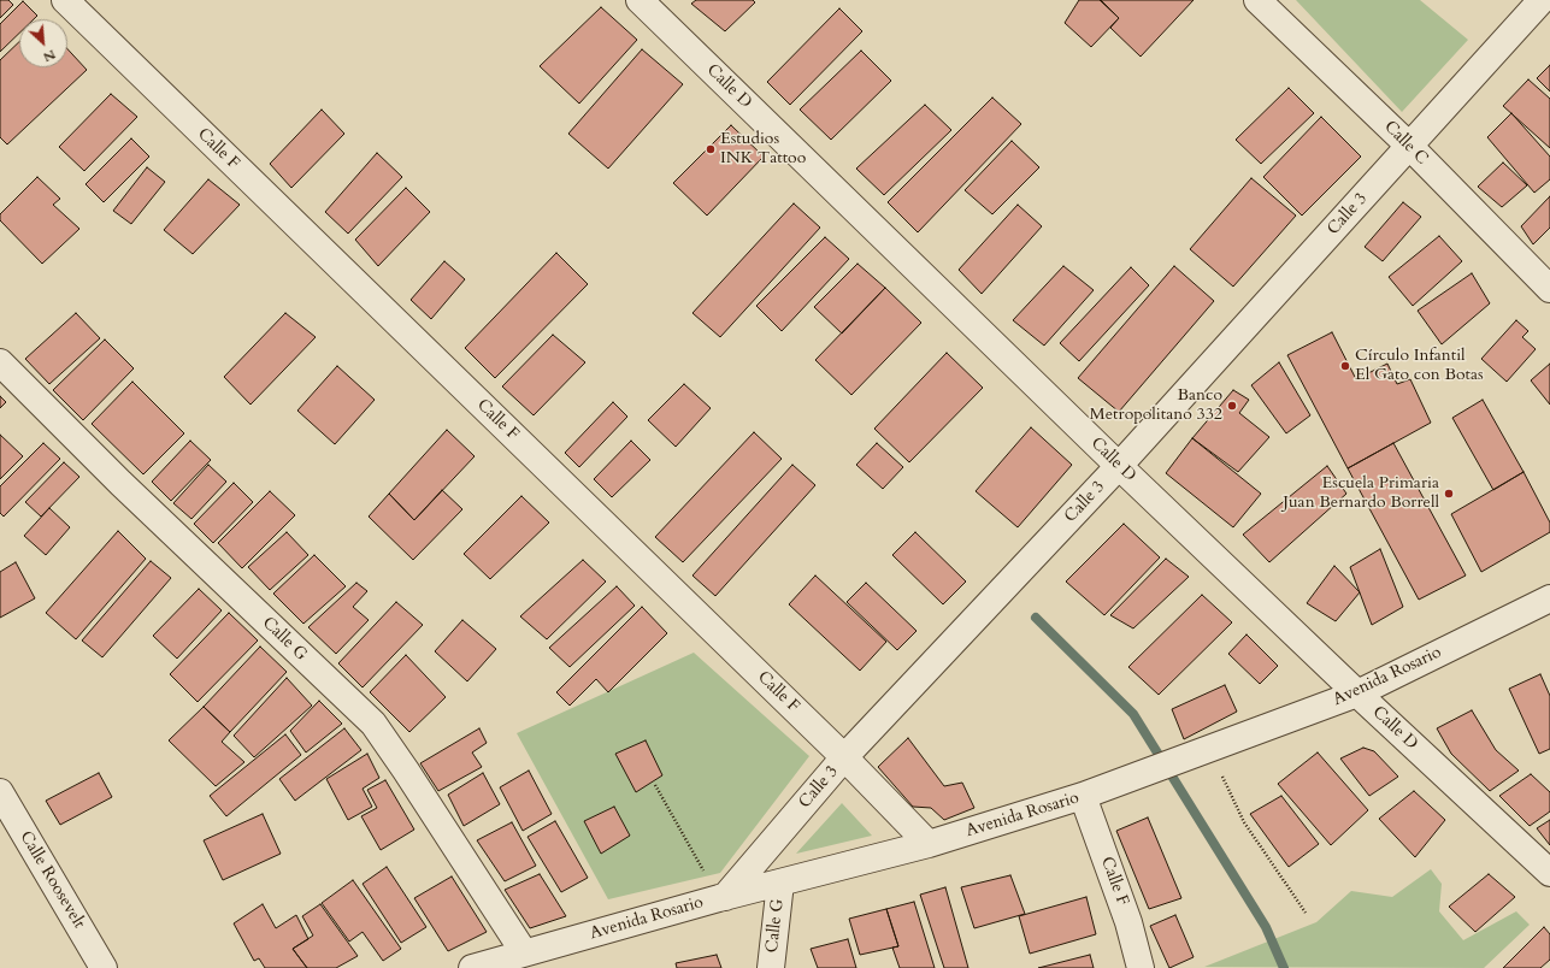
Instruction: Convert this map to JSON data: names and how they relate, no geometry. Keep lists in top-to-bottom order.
{
  "streets": {
    "street": [
      "Calle D",
      "Calle C",
      "Calle F",
      "Calle 3",
      "Calle G",
      "Avenida Rosario",
      "Calle Roosevelt"
    ]
  },
  "crossings": [
    ["Calle D", "Calle 3"],
    ["Calle D", "Avenida Rosario"],
    ["Calle C", "Calle 3"],
    ["Calle F", "Calle 3"],
    ["Calle F", "Avenida Rosario"],
    ["Calle 3", "Avenida Rosario"],
    ["Calle G", "Avenida Rosario"]
  ],
  "places": [
    "Estudios INK Tattoo",
    "Círculo Infantil El Gato con Botas",
    "Banco Metropolitano 332",
    "Escuela Primaria Juan Bernardo Borrell"
  ],
  "north": "bottom right"
}
